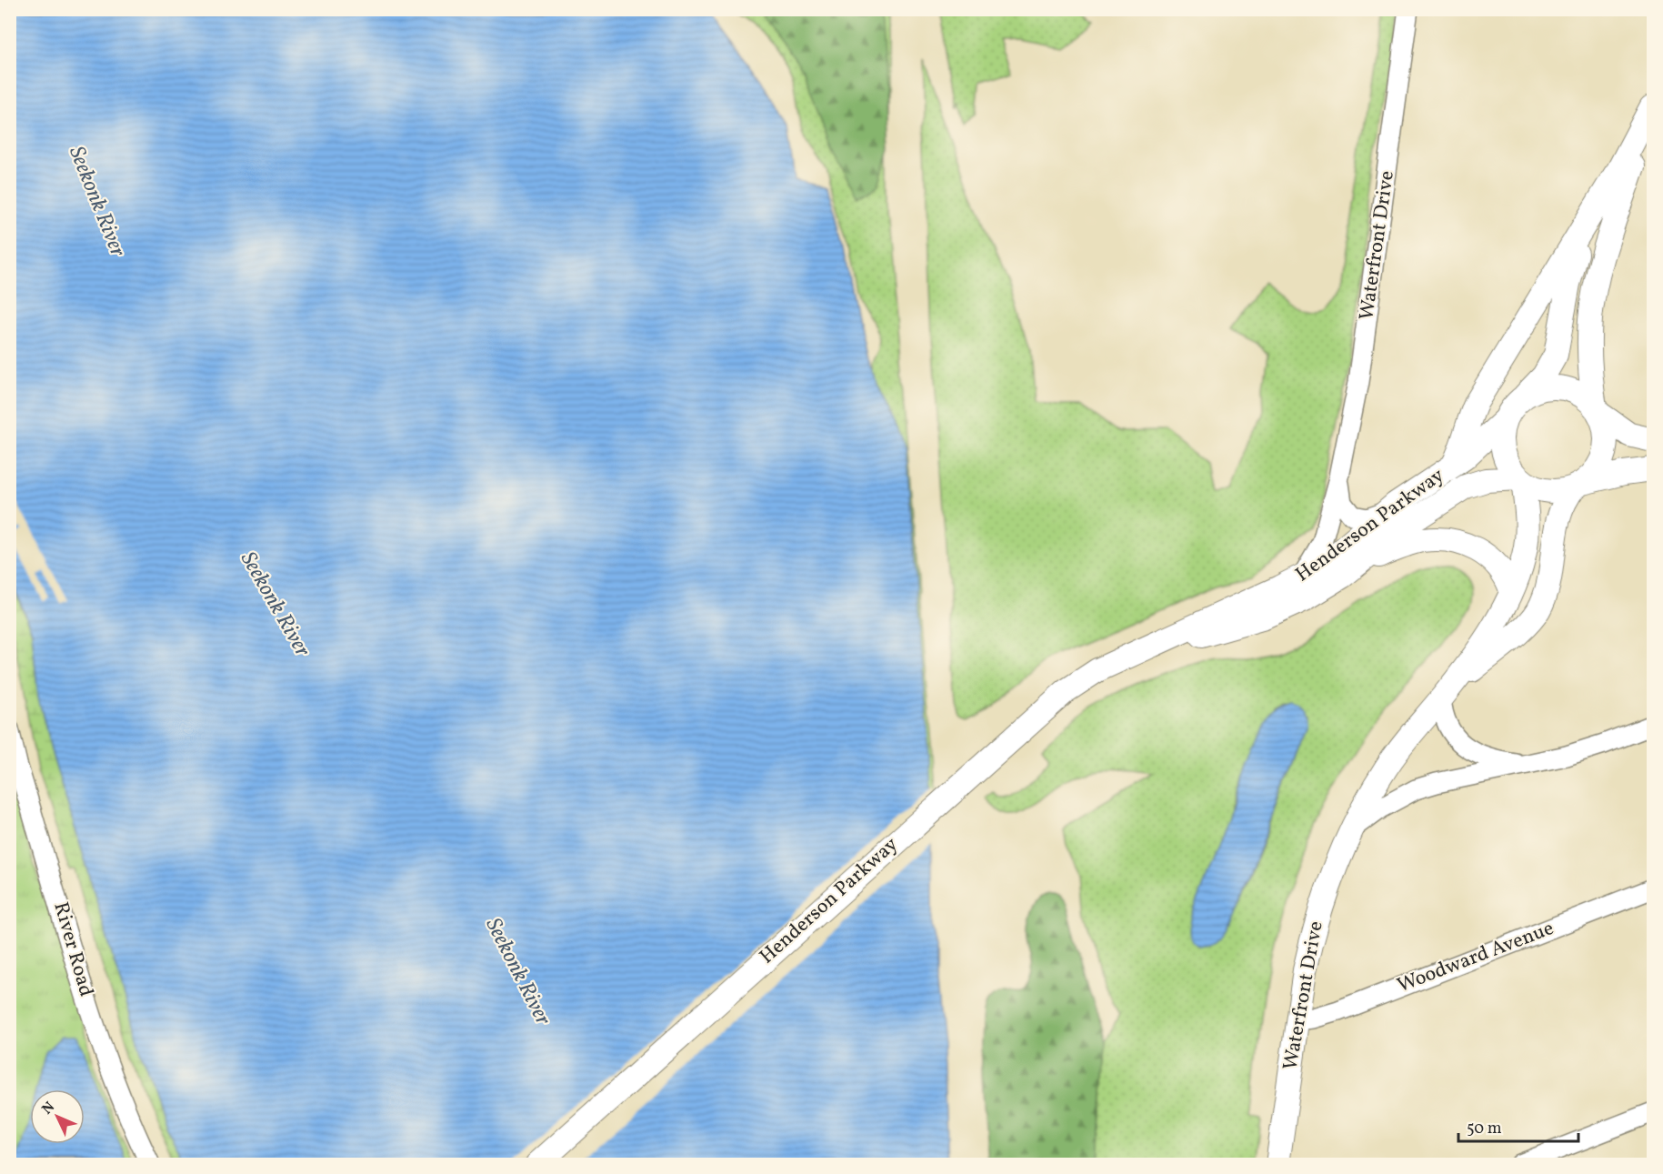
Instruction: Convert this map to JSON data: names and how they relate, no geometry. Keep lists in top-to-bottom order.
{
  "streets": {
    "main road": ["Waterfront Drive", "Henderson Parkway"],
    "street": ["River Road", "Woodward Avenue"]
  },
  "crossings": [
    ["Waterfront Drive", "Henderson Parkway"],
    ["Waterfront Drive", "Woodward Avenue"]
  ],
  "water": ["Seekonk River"],
  "scale_bar": "50 m",
  "north": "top left"
}
